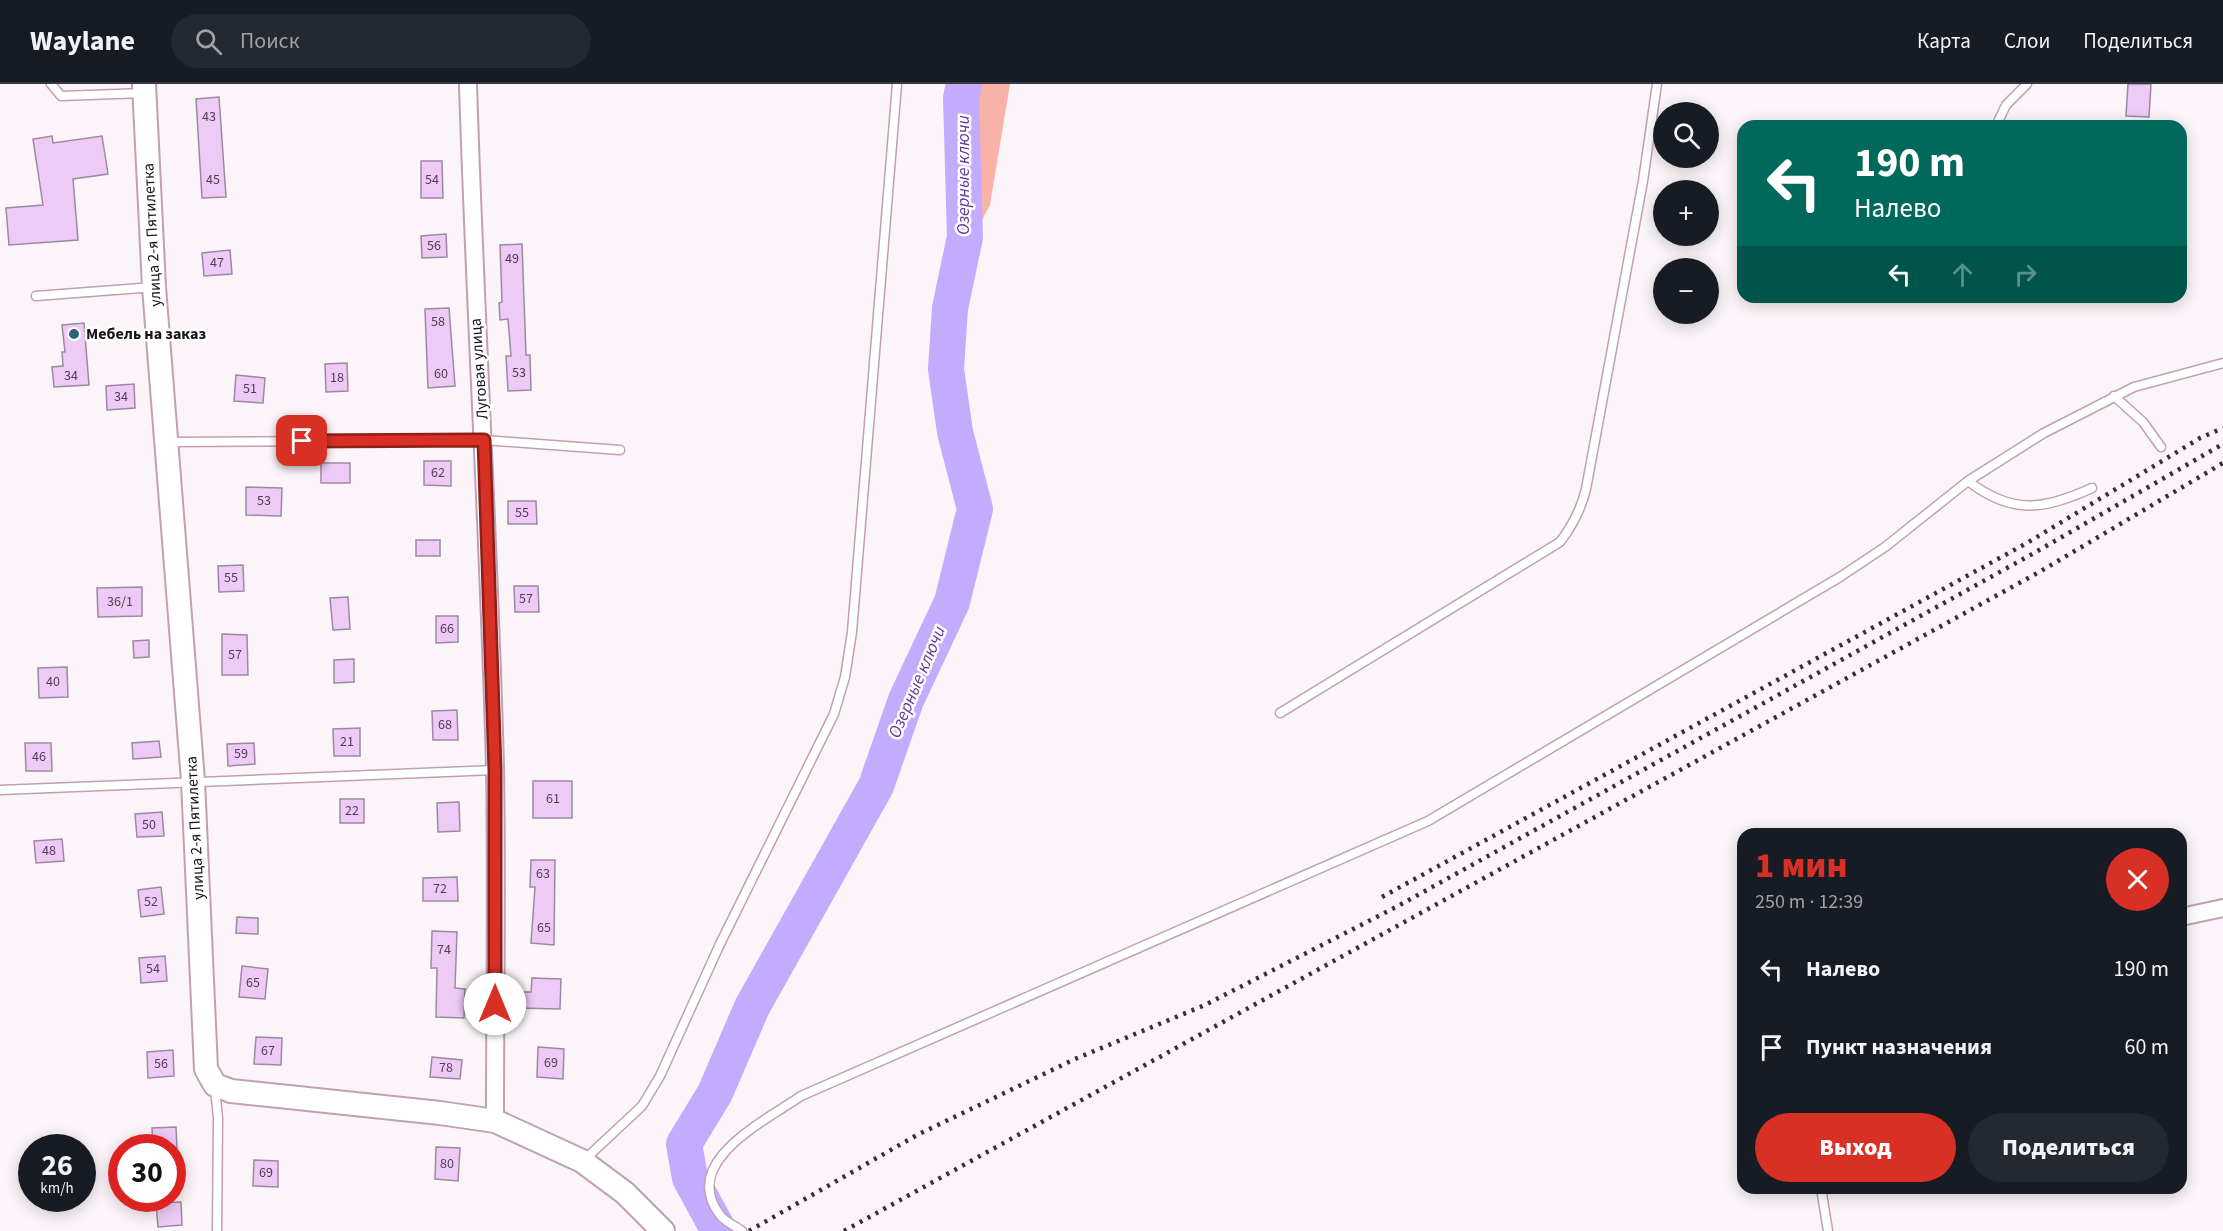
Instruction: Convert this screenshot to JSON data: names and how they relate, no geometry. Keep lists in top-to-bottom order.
{
  "streets": {
    "main road": ["улица 2-я Пятилетка"],
    "street": ["Луговая улица"]
  },
  "water": ["Озерные ключи"],
  "places": ["Мебель на заказ"],
  "house_numbers": [
    "43",
    "45",
    "54",
    "56",
    "49",
    "47",
    "58",
    "53",
    "60",
    "34",
    "18",
    "51",
    "34",
    "62",
    "53",
    "55",
    "55",
    "57",
    "36/1",
    "66",
    "57",
    "40",
    "68",
    "21",
    "59",
    "46",
    "61",
    "22",
    "50",
    "48",
    "63",
    "72",
    "52",
    "65",
    "74",
    "54",
    "65",
    "67",
    "69",
    "56",
    "78",
    "80",
    "69"
  ],
  "page": {
    "header": "Waylane",
    "search": "Поиск",
    "nav": ["Карта", "Слои", "Поделиться"],
    "map_buttons": ["+", "−"],
    "turn": ["190 m", "Налево"],
    "heading": ["1 мин", "250 m · 12:39"],
    "list": [
      {
        "name": "Налево",
        "value": "190 m"
      },
      {
        "name": "Пункт назначения",
        "value": "60 m"
      }
    ],
    "buttons": ["Выход", "Поделиться"],
    "speed": "26 km/h",
    "limit": "30"
  }
}
